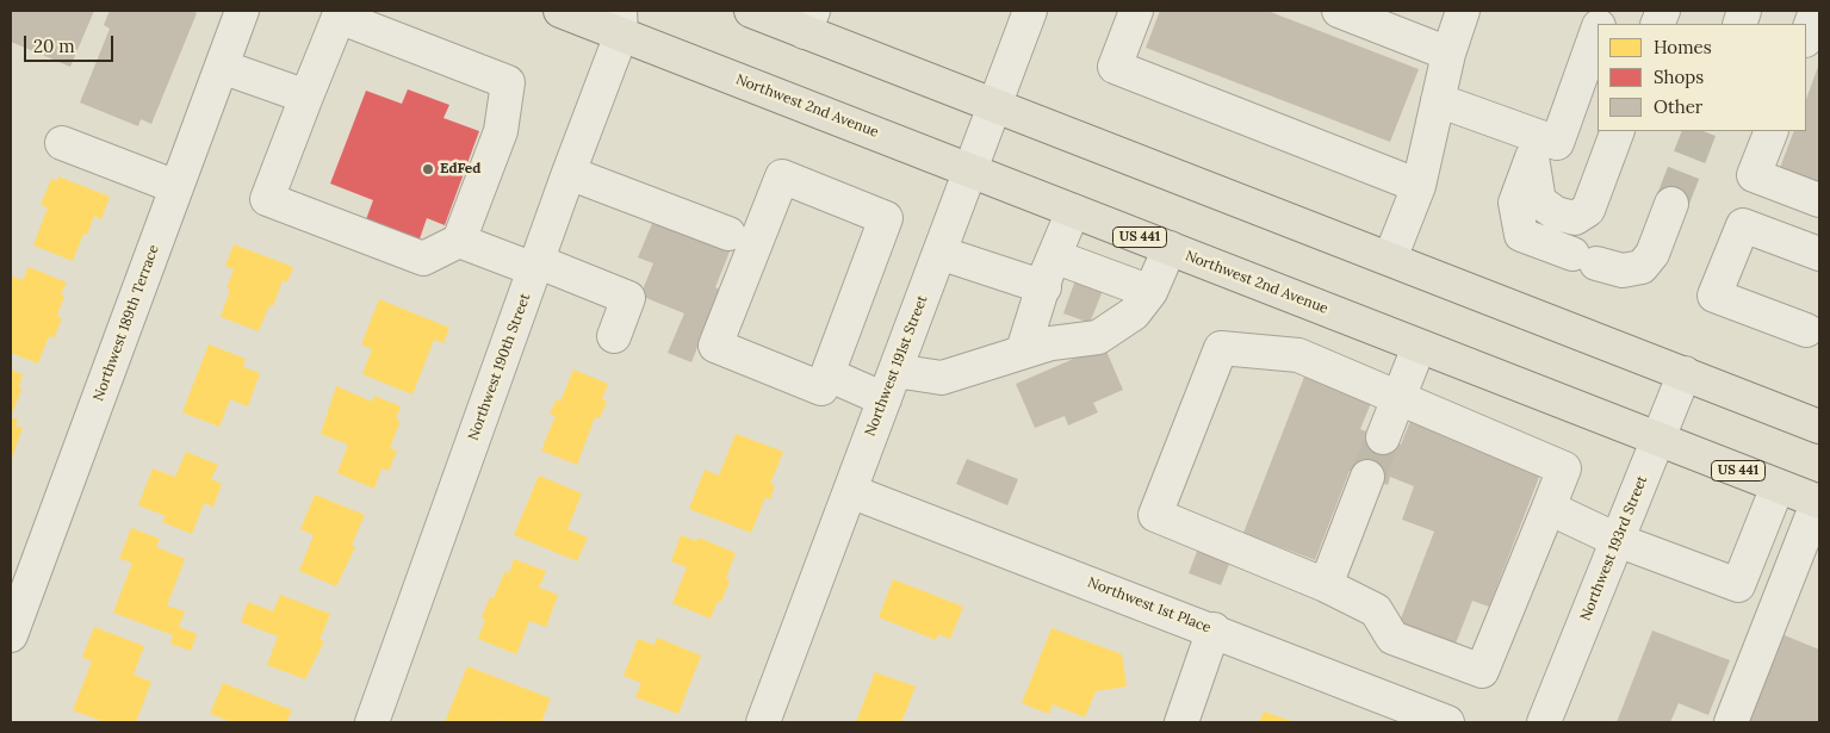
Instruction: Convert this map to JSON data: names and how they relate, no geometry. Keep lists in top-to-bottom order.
{
  "streets": {
    "main road": ["Northwest 2nd Avenue", "US 441"],
    "street": [
      "Northwest 189th Terrace",
      "Northwest 191st Street",
      "Northwest 190th Street",
      "Northwest 193rd Street",
      "Northwest 1st Place"
    ]
  },
  "crossings": [
    ["Northwest 2nd Avenue", "Northwest 191st Street"],
    ["Northwest 2nd Avenue", "Northwest 190th Street"],
    ["Northwest 2nd Avenue", "Northwest 193rd Street"],
    ["Northwest 191st Street", "Northwest 1st Place"]
  ],
  "places": ["EdFed"],
  "legend": ["Homes", "Shops", "Other"],
  "scale_bar": "20 m"
}
